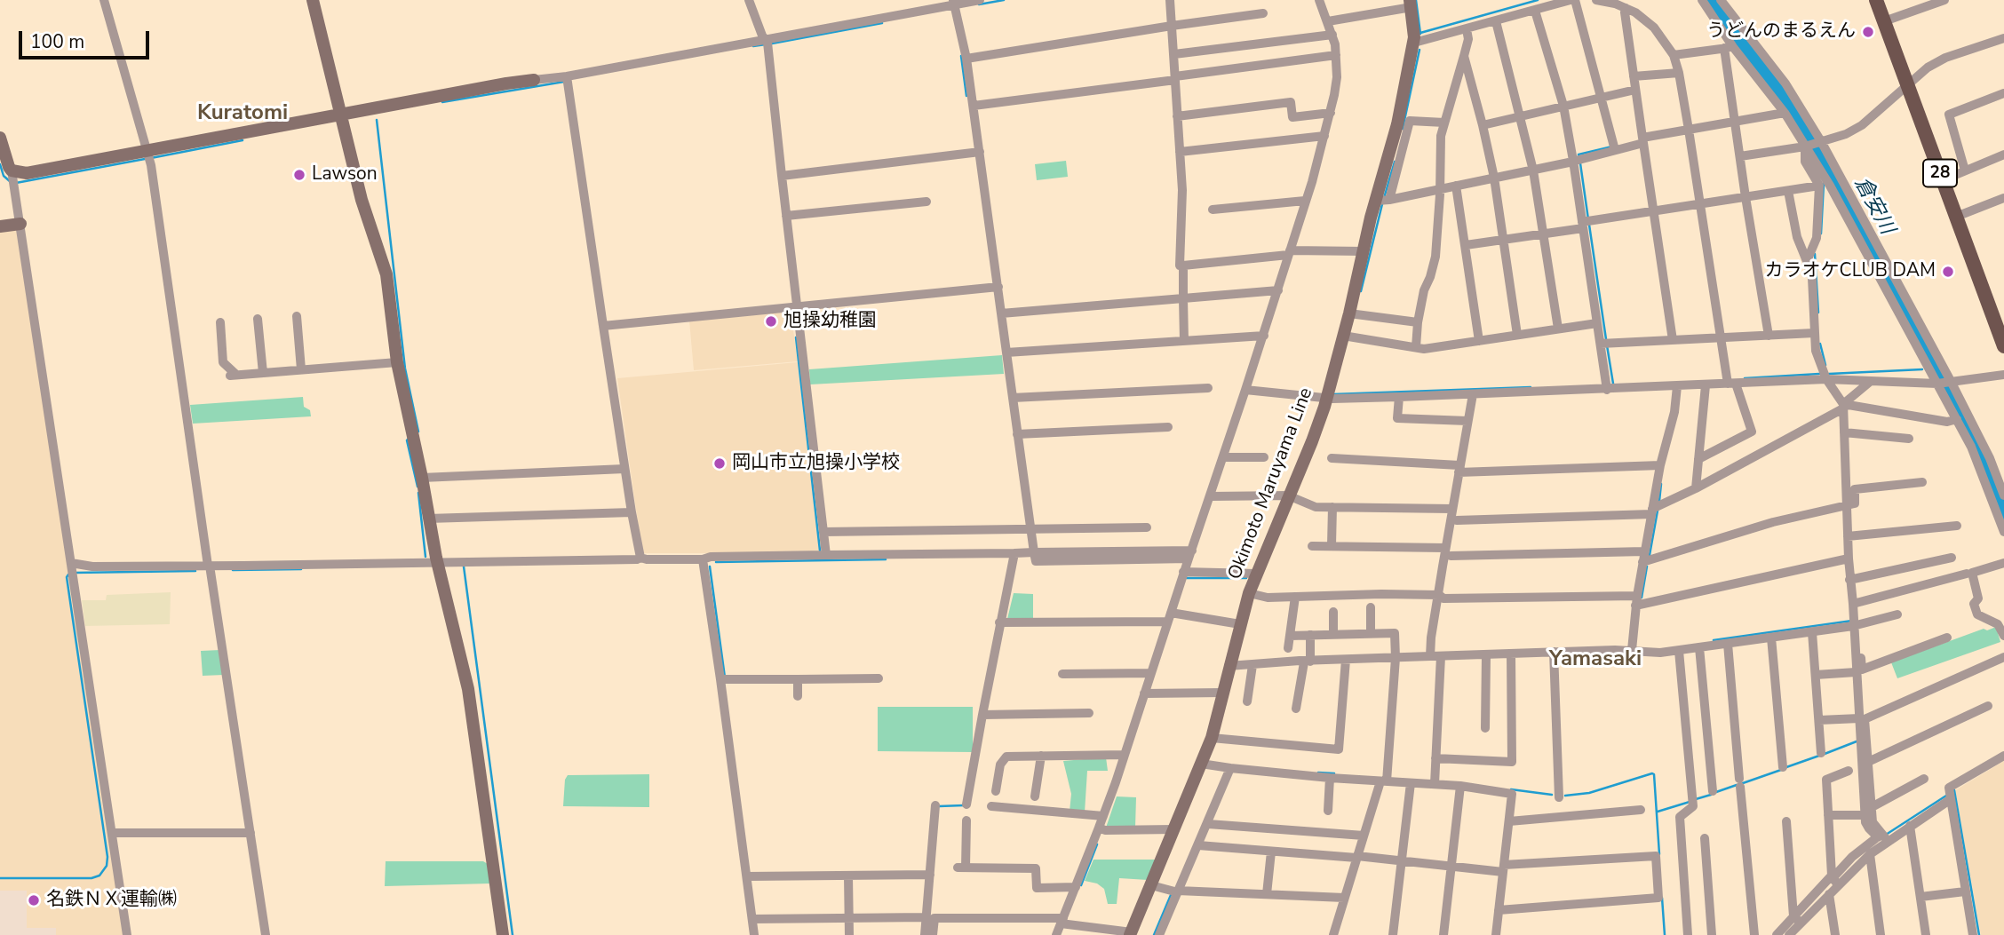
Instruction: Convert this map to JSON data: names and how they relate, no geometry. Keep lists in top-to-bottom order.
{
  "streets": {
    "main road": ["28"],
    "street": ["Okimoto Maruyama Line"]
  },
  "districts": ["Kuratomi", "Yamasaki"],
  "water": ["倉安川"],
  "places": [
    "うどんのまるえん",
    "Lawson",
    "カラオケCLUB DAM",
    "旭操幼稚園",
    "岡山市立旭操小学校",
    "名鉄ＮＸ運輸㈱"
  ],
  "scale_bar": "100 m"
}
